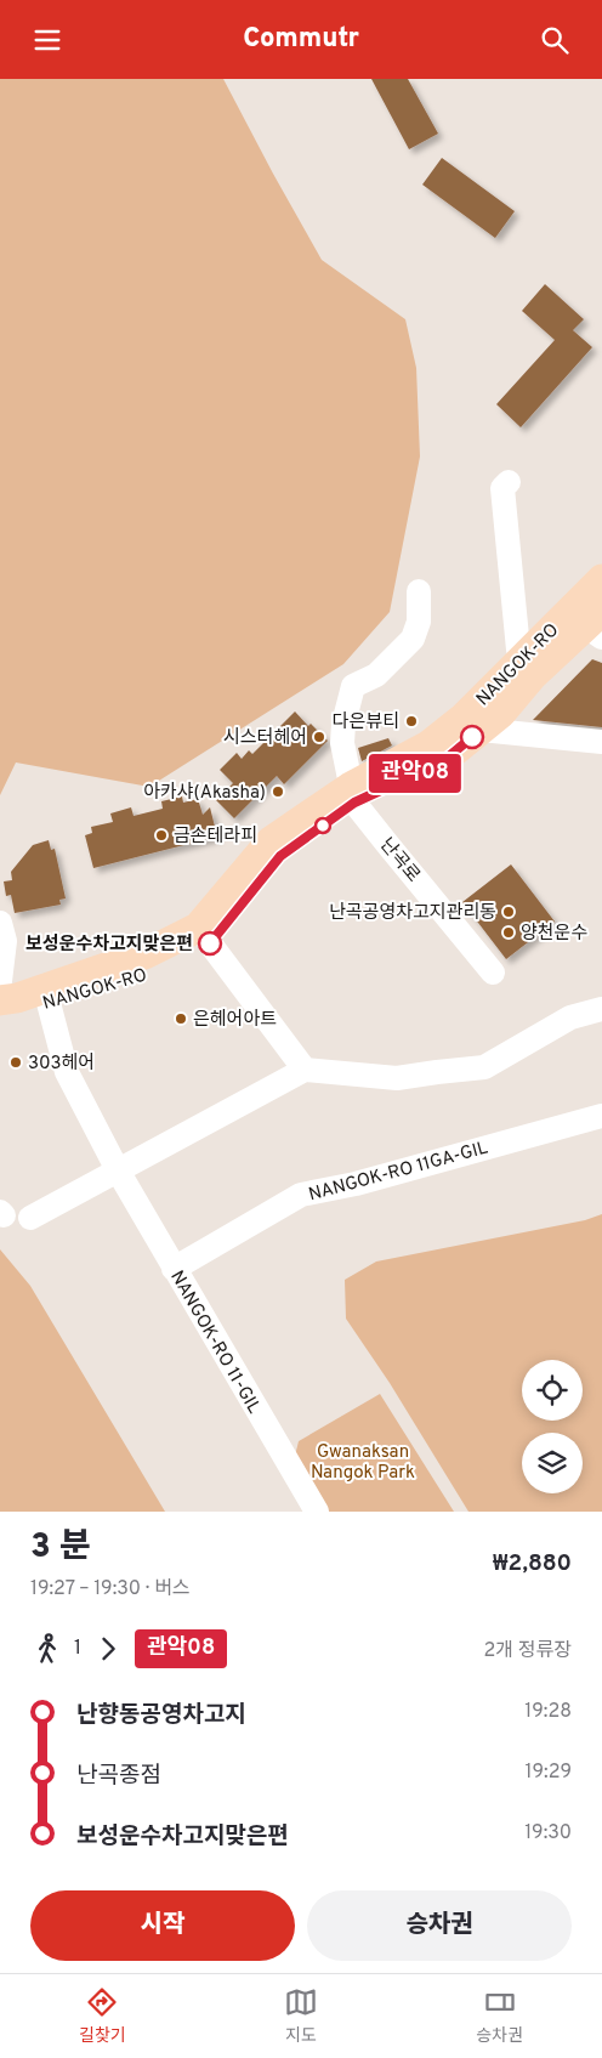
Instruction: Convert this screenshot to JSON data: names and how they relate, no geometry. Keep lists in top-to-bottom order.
{
  "streets": {
    "main road": ["NANGOK-RO"],
    "street": ["난곡로", "NANGOK-RO 11GA-GIL", "NANGOK-RO 11-GIL"]
  },
  "crossings": [
    ["NANGOK-RO", "난곡로"],
    ["NANGOK-RO", "NANGOK-RO 11-GIL"],
    ["NANGOK-RO 11GA-GIL", "NANGOK-RO 11-GIL"]
  ],
  "parks": ["Gwanaksan Nangok Park"],
  "places": [
    "다은뷰티",
    "시스터헤어",
    "아카샤(Akasha)",
    "금손테라피",
    "난곡공영차고지관리동",
    "양천운수",
    "보성운수차고지맞은편",
    "은헤어아트",
    "303헤어"
  ],
  "lines": ["bus line 관악08"],
  "page": {
    "header": "Commutr",
    "on_map": "관악08",
    "heading": ["3 분", "19:27 – 19:30 · 버스", "₩2,880"],
    "legs": ["1", "관악08", "2개 정류장"],
    "list": [
      {
        "name": "난향동공영차고지",
        "value": "19:28"
      },
      {
        "name": "난곡종점",
        "value": "19:29"
      },
      {
        "name": "보성운수차고지맞은편",
        "value": "19:30"
      }
    ],
    "buttons": ["시작", "승차권"],
    "tabs": ["길찾기", "지도", "승차권"]
  }
}
